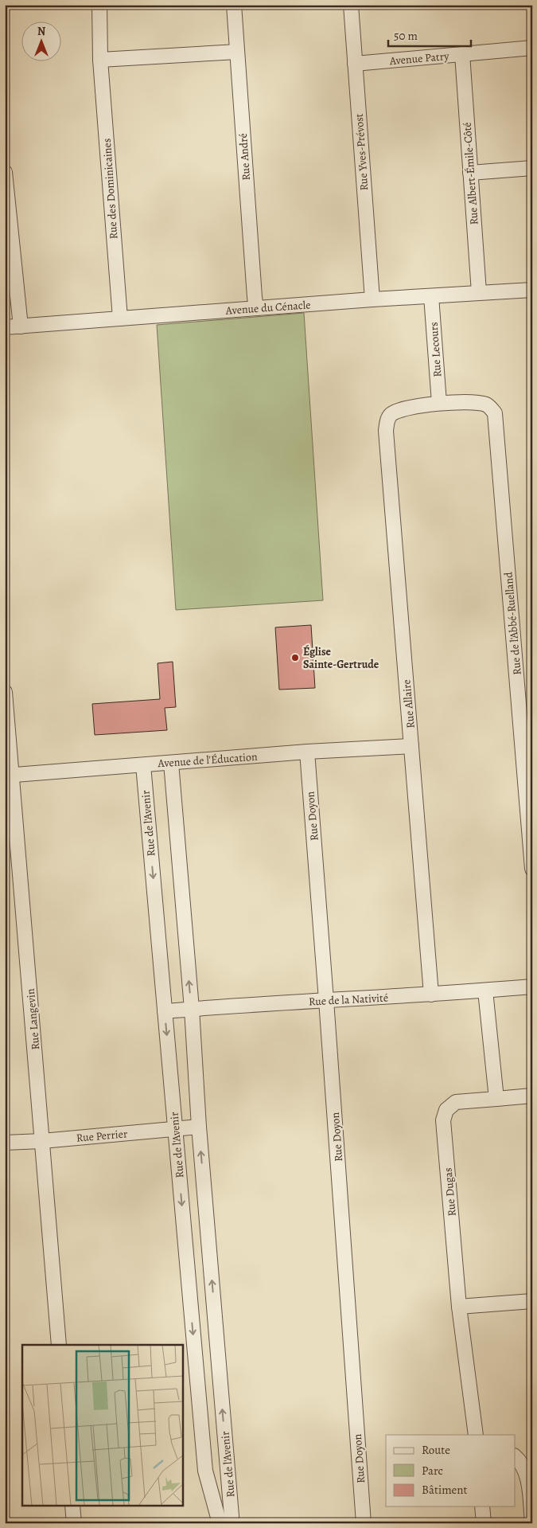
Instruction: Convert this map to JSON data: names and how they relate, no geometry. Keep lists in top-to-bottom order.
{
  "streets": {
    "street": [
      "Avenue Patry",
      "Rue Yves-Prévost",
      "Rue André",
      "Rue Albert-Émile-Côté",
      "Rue des Dominicaines",
      "Avenue du Cénacle",
      "Rue Lecours",
      "Rue de l'Abbé-Ruelland",
      "Rue Allaire",
      "Avenue de l'Éducation",
      "Rue Doyon",
      "Rue de l'Avenir",
      "Rue de la Nativité",
      "Rue Langevin",
      "Rue Perrier",
      "Rue Dugas"
    ]
  },
  "crossings": [
    ["Avenue Patry", "Rue Yves-Prévost"],
    ["Avenue Patry", "Rue Albert-Émile-Côté"],
    ["Rue Yves-Prévost", "Avenue du Cénacle"],
    ["Rue André", "Avenue du Cénacle"],
    ["Rue Albert-Émile-Côté", "Avenue du Cénacle"],
    ["Rue des Dominicaines", "Avenue du Cénacle"],
    ["Avenue du Cénacle", "Rue Lecours"],
    ["Rue Lecours", "Rue de l'Abbé-Ruelland"],
    ["Rue Lecours", "Rue Allaire"],
    ["Rue de l'Abbé-Ruelland", "Rue Allaire"],
    ["Rue Allaire", "Avenue de l'Éducation"],
    ["Rue Allaire", "Rue de la Nativité"],
    ["Avenue de l'Éducation", "Rue Doyon"],
    ["Avenue de l'Éducation", "Rue de l'Avenir"],
    ["Avenue de l'Éducation", "Rue Langevin"],
    ["Rue Doyon", "Rue de la Nativité"],
    ["Rue de l'Avenir", "Rue de la Nativité"],
    ["Rue de l'Avenir", "Rue Perrier"],
    ["Rue Langevin", "Rue Perrier"]
  ],
  "places": ["Église Sainte-Gertrude"],
  "legend": ["Route", "Parc", "Bâtiment"],
  "scale_bar": "50 m",
  "north": "top"
}
